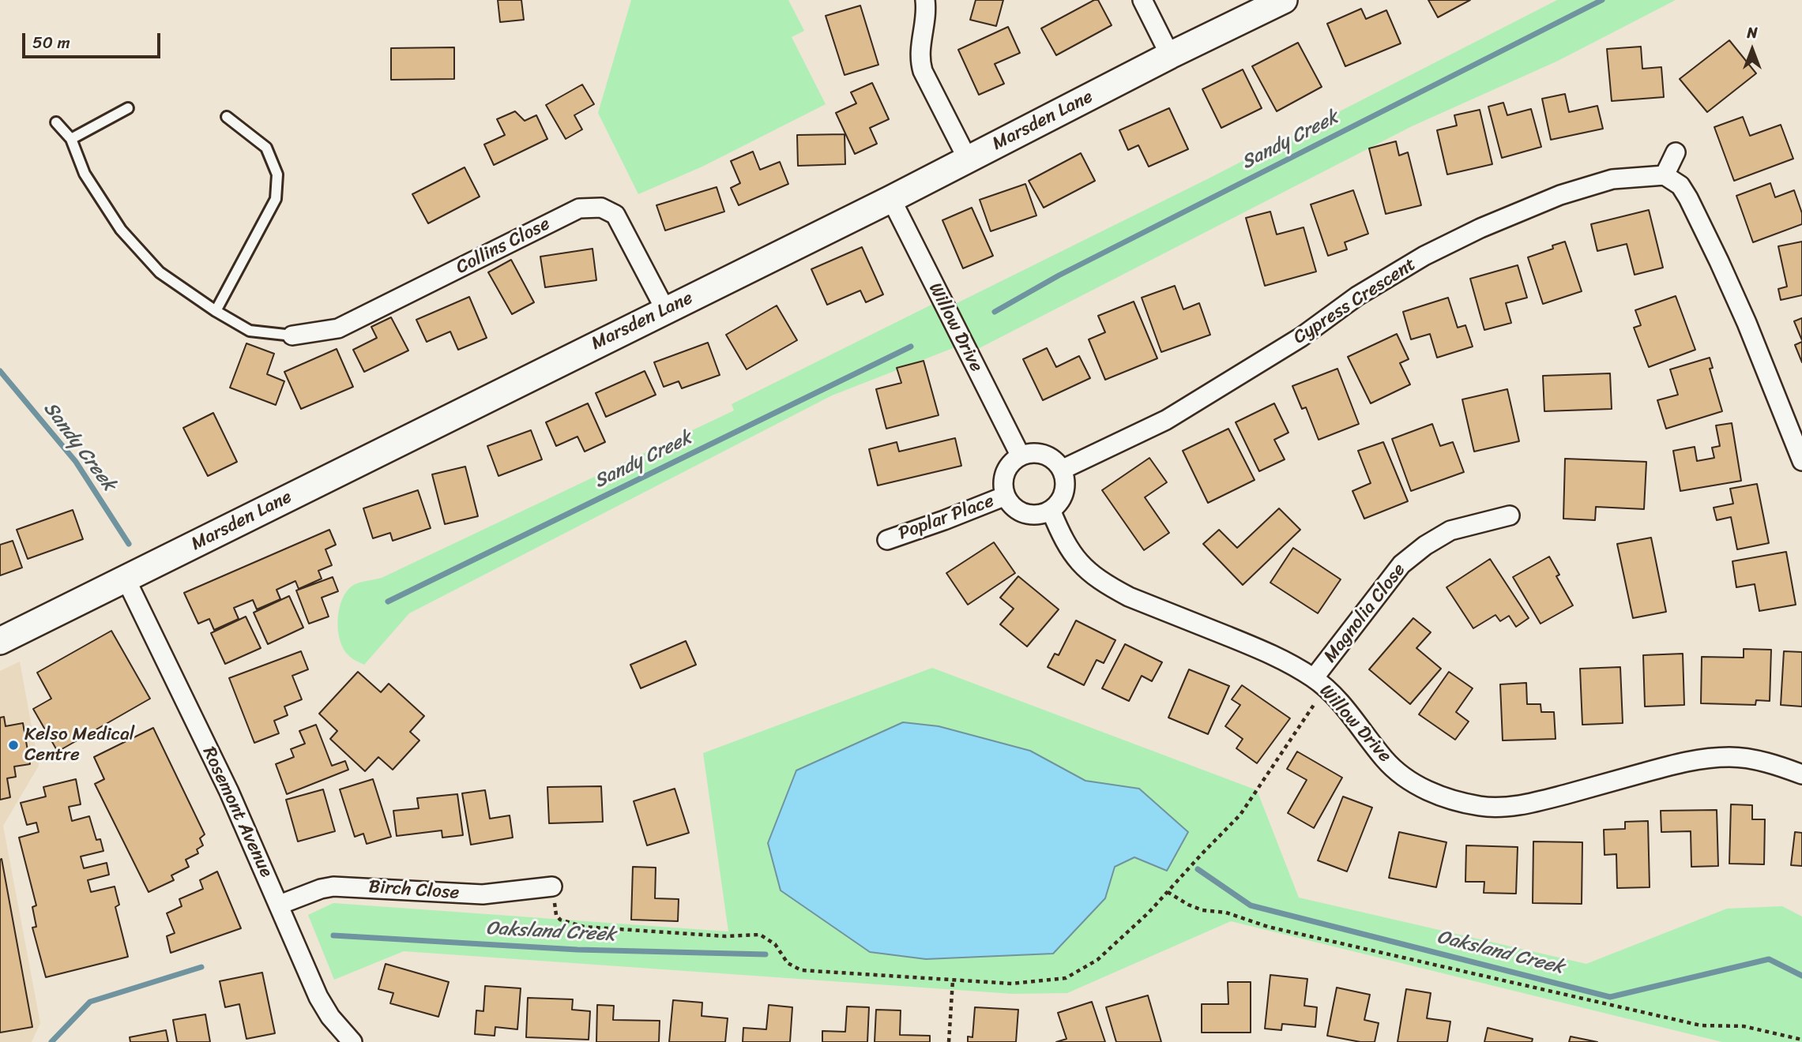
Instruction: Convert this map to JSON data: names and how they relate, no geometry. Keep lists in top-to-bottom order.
{
  "streets": {
    "main road": ["Marsden Lane"],
    "street": [
      "Collins Close",
      "Cypress Crescent",
      "Willow Drive",
      "Poplar Place",
      "Magnolia Close",
      "Rosemont Avenue",
      "Birch Close"
    ]
  },
  "crossings": [
    ["Marsden Lane", "Collins Close"],
    ["Marsden Lane", "Willow Drive"],
    ["Marsden Lane", "Rosemont Avenue"],
    ["Cypress Crescent", "Willow Drive"],
    ["Cypress Crescent", "Poplar Place"],
    ["Willow Drive", "Poplar Place"],
    ["Willow Drive", "Magnolia Close"],
    ["Rosemont Avenue", "Birch Close"]
  ],
  "water": ["Sandy Creek", "Oaksland Creek"],
  "places": ["Kelso Medical Centre"],
  "scale_bar": "50 m",
  "north": "top"
}
